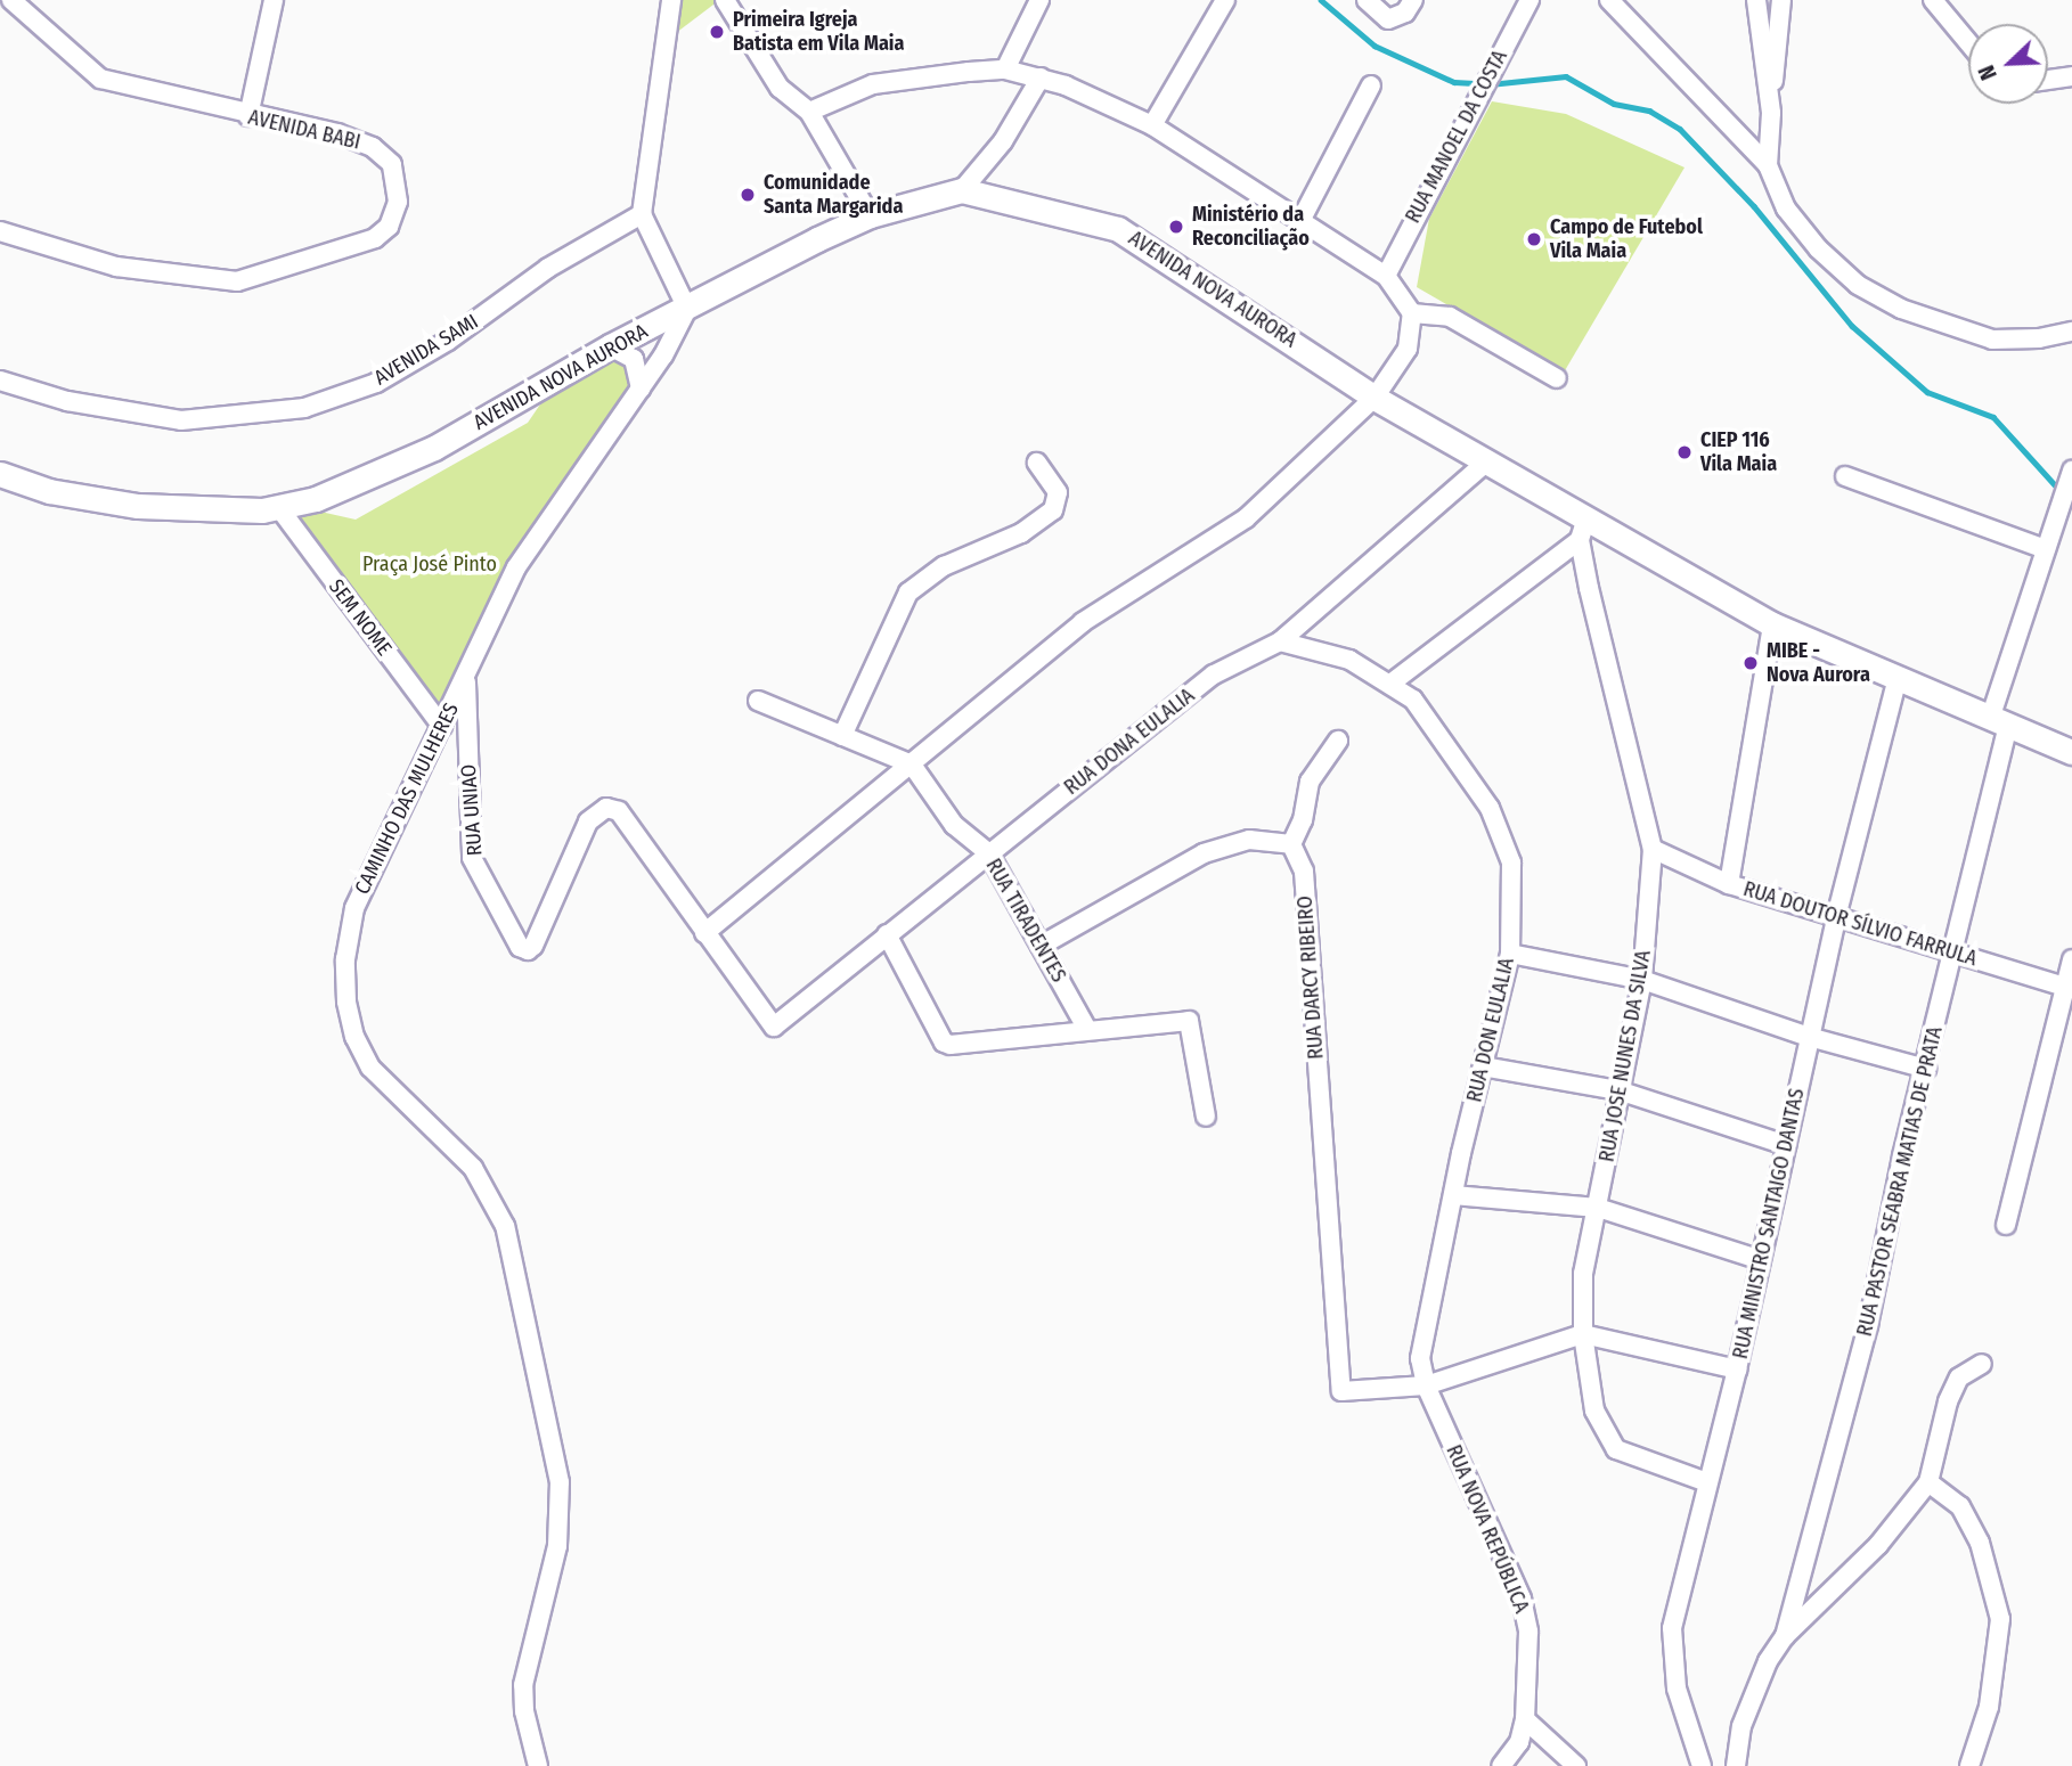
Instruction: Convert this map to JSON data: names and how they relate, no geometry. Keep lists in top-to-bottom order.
{
  "streets": {
    "street": [
      "AVENIDA BABI",
      "RUA MANOEL DA COSTA",
      "AVENIDA NOVA AURORA",
      "AVENIDA SAMI",
      "SEM NOME",
      "RUA DONA EULALIA",
      "CAMINHO DAS MULHERES",
      "RUA UNIAO",
      "RUA TIRADENTES",
      "RUA DOUTOR SÍLVIO FARRULA",
      "RUA DARCY RIBEIRO",
      "RUA DON EULALIA",
      "RUA JOSE NUNES DA SILVA",
      "RUA PASTOR SEABRA MATIAS DE PRATA",
      "RUA MINISTRO SANTAIGO DANTAS",
      "RUA NOVA REPÚBLICA"
    ]
  },
  "crossings": [
    ["AVENIDA NOVA AURORA", "SEM NOME"],
    ["AVENIDA NOVA AURORA", "RUA DONA EULALIA"],
    ["AVENIDA NOVA AURORA", "CAMINHO DAS MULHERES"],
    ["AVENIDA NOVA AURORA", "RUA JOSE NUNES DA SILVA"],
    ["AVENIDA NOVA AURORA", "RUA PASTOR SEABRA MATIAS DE PRATA"],
    ["AVENIDA NOVA AURORA", "RUA MINISTRO SANTAIGO DANTAS"],
    ["SEM NOME", "CAMINHO DAS MULHERES"],
    ["RUA DONA EULALIA", "RUA UNIAO"],
    ["RUA DONA EULALIA", "RUA TIRADENTES"],
    ["RUA DONA EULALIA", "RUA DON EULALIA"],
    ["CAMINHO DAS MULHERES", "RUA UNIAO"],
    ["RUA DOUTOR SÍLVIO FARRULA", "RUA JOSE NUNES DA SILVA"],
    ["RUA DOUTOR SÍLVIO FARRULA", "RUA PASTOR SEABRA MATIAS DE PRATA"],
    ["RUA DOUTOR SÍLVIO FARRULA", "RUA MINISTRO SANTAIGO DANTAS"],
    ["RUA DARCY RIBEIRO", "RUA DON EULALIA"],
    ["RUA DARCY RIBEIRO", "RUA NOVA REPÚBLICA"],
    ["RUA DON EULALIA", "RUA NOVA REPÚBLICA"],
    ["RUA JOSE NUNES DA SILVA", "RUA MINISTRO SANTAIGO DANTAS"]
  ],
  "parks": ["Praça José Pinto"],
  "places": [
    "Primeira Igreja Batista em Vila Maia",
    "Comunidade Santa Margarida",
    "Ministério da Reconciliação",
    "Campo de Futebol Vila Maia",
    "CIEP 116 Vila Maia",
    "MIBE - Nova Aurora"
  ],
  "north": "bottom left"
}
